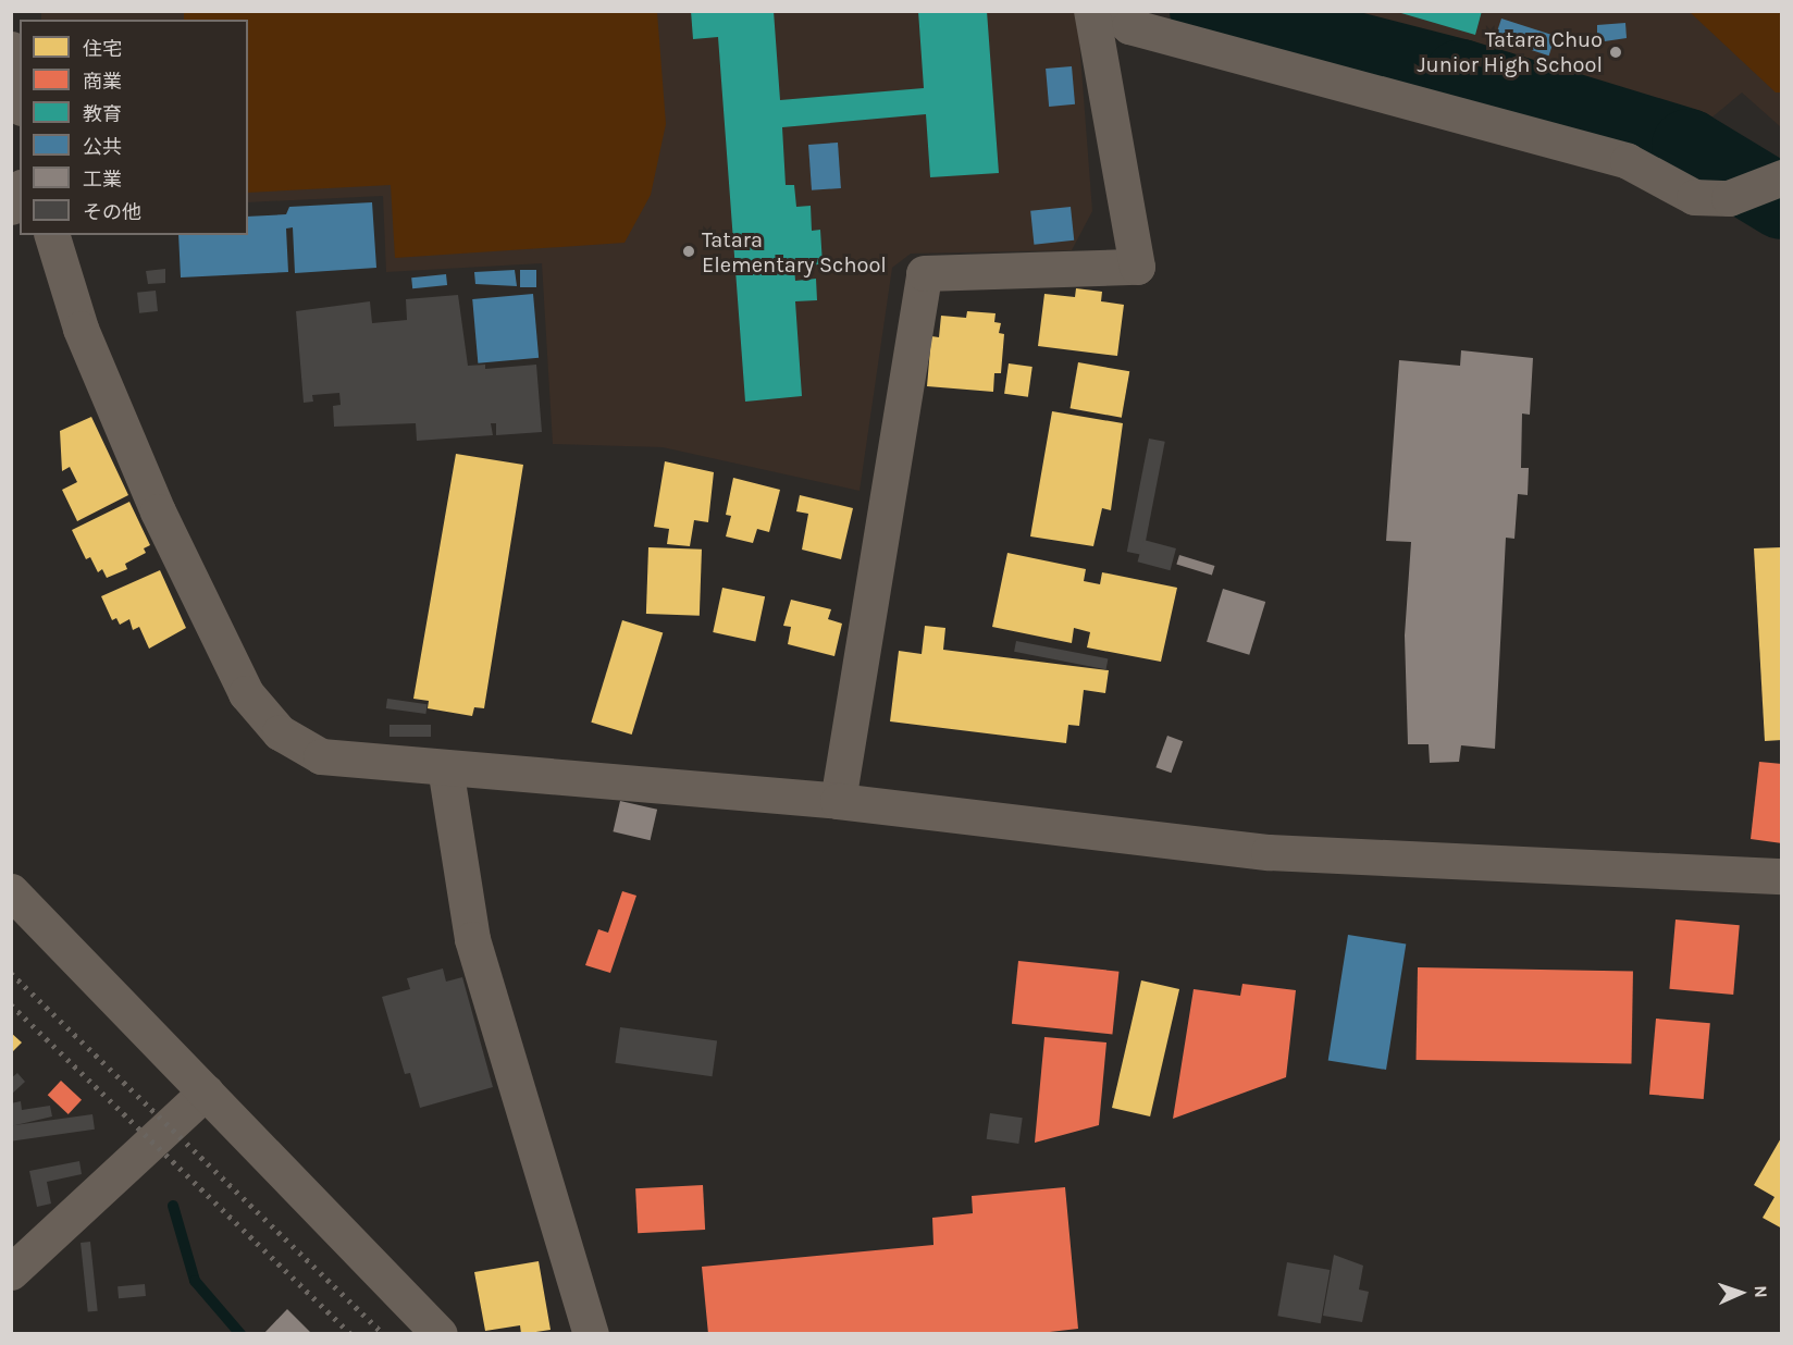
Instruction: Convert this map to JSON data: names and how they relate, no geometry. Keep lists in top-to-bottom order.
{
  "places": ["Tatara Chuo Junior High School", "Tatara Elementary School"],
  "legend": [
    "住宅",
    "商業",
    "教育",
    "公共",
    "工業",
    "その他"
  ],
  "north": "right"
}
